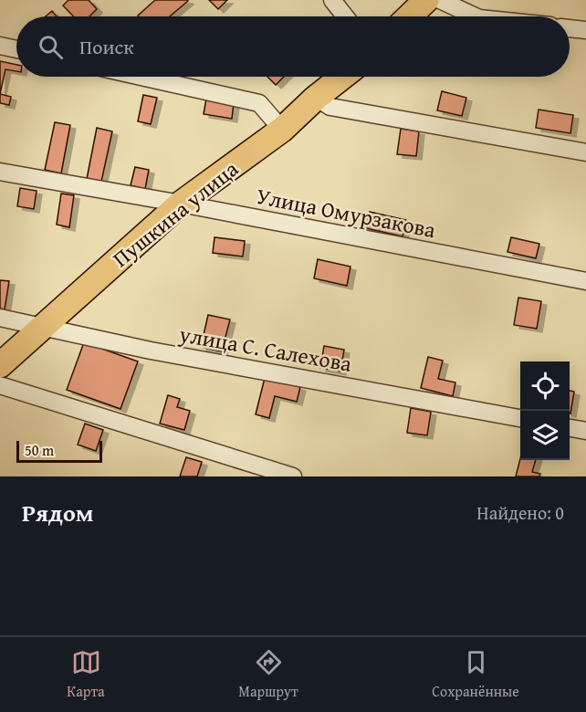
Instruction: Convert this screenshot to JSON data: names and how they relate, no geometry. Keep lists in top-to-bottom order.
{
  "streets": {
    "highway": ["Пушкина улица"],
    "street": ["Улица Омурзакова", "улица С. Салехова"]
  },
  "crossings": [
    ["Улица Омурзакова", "Пушкина улица"],
    ["Пушкина улица", "улица С. Салехова"]
  ],
  "scale_bar": "50 m",
  "page": {
    "search": "Поиск",
    "scale": "50 m",
    "heading": ["Рядом", "Найдено: 0"],
    "nav": ["Карта", "Маршрут", "Сохранённые"]
  }
}
